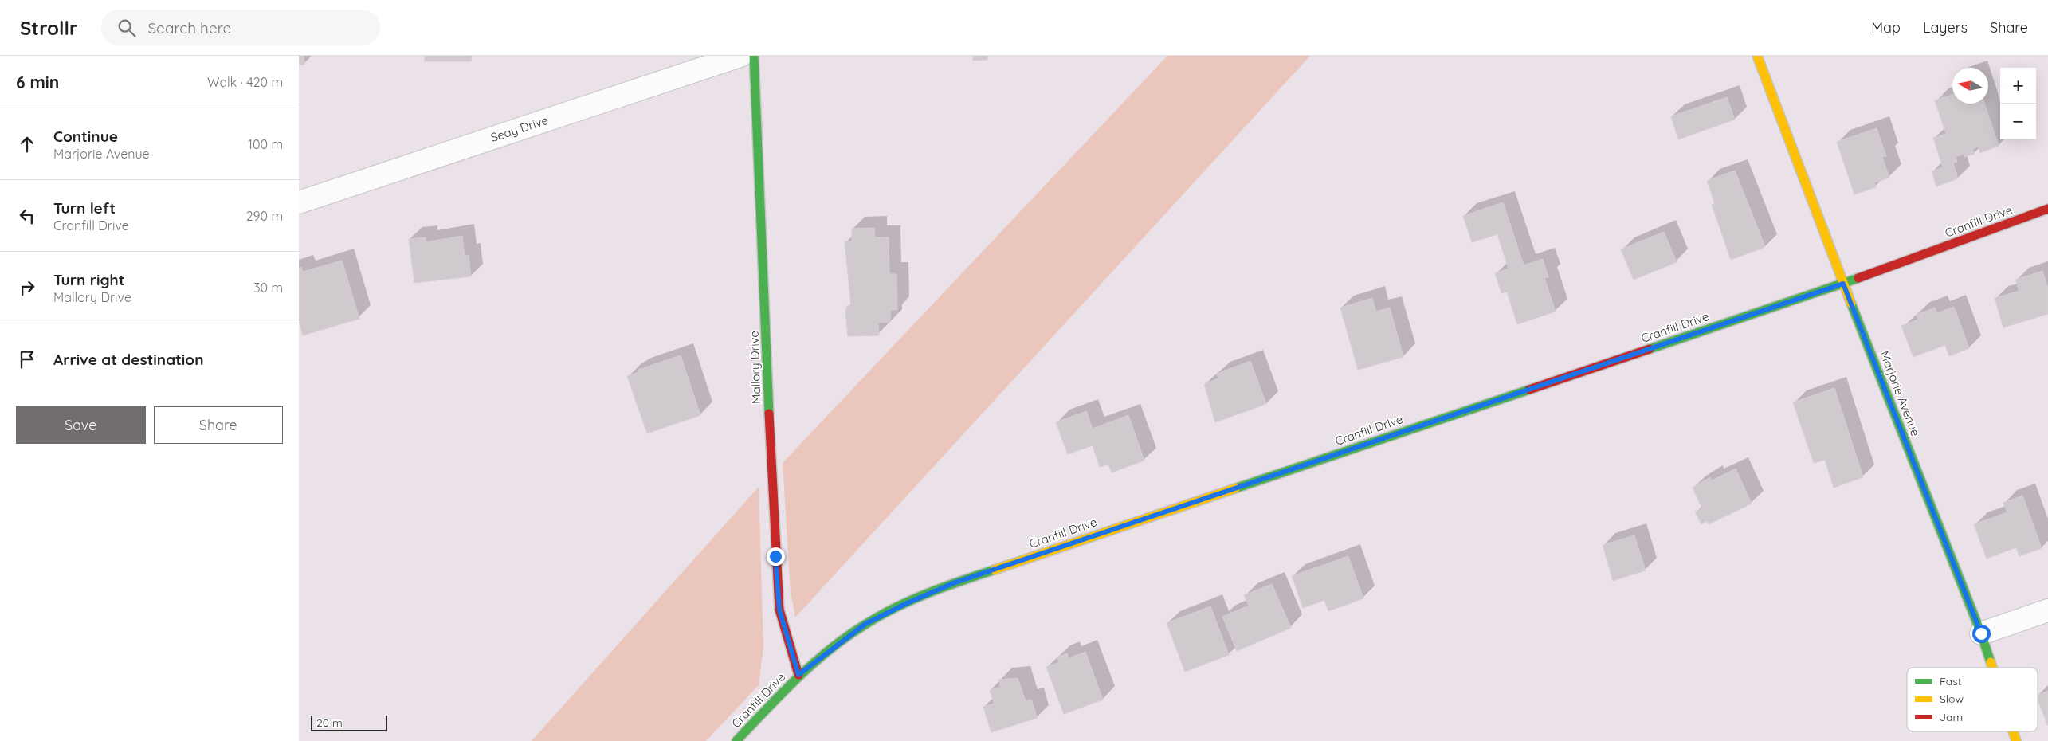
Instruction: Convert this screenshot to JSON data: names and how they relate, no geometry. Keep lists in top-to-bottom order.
{
  "streets": {
    "street": [
      "Seay Drive",
      "Cranfill Drive",
      "Mallory Drive",
      "Marjorie Avenue"
    ]
  },
  "crossings": [
    ["Cranfill Drive", "Mallory Drive"],
    ["Cranfill Drive", "Marjorie Avenue"]
  ],
  "legend": ["Fast", "Slow", "Jam"],
  "scale_bar": "20 m",
  "north": "left",
  "page": {
    "header": "Strollr",
    "search": "Search here",
    "nav": ["Map", "Layers", "Share"],
    "heading": ["6 min", "Walk · 420 m"],
    "map_buttons": ["+", "−"],
    "list": [
      ["Continue", "Marjorie Avenue", "100 m"],
      ["Turn left", "Cranfill Drive", "290 m"],
      ["Turn right", "Mallory Drive", "30 m"],
      "Arrive at destination"
    ],
    "buttons": ["Save", "Share"],
    "scale": "20 m"
  }
}
